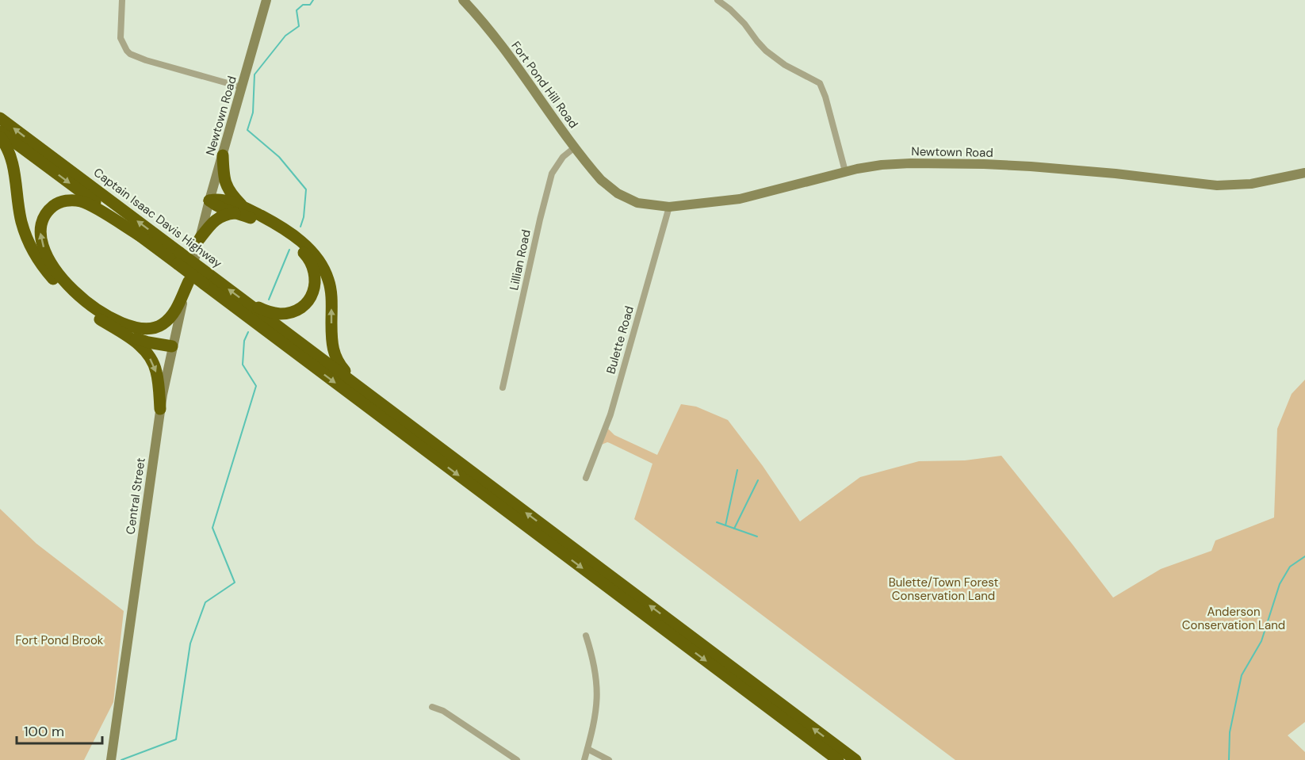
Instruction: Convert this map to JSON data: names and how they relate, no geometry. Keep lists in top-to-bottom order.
{
  "streets": {
    "highway": ["Captain Isaac Davis Highway"],
    "street": [
      "Fort Pond Hill Road",
      "Newtown Road",
      "Lillian Road",
      "Bulette Road",
      "Central Street"
    ]
  },
  "crossings": [
    ["Fort Pond Hill Road", "Newtown Road"],
    ["Fort Pond Hill Road", "Lillian Road"],
    ["Newtown Road", "Bulette Road"],
    ["Newtown Road", "Central Street"]
  ],
  "parks": ["Bulette/Town Forest Conservation Land", "Anderson Conservation Land", "Fort Pond Brook"],
  "scale_bar": "100 m"
}
